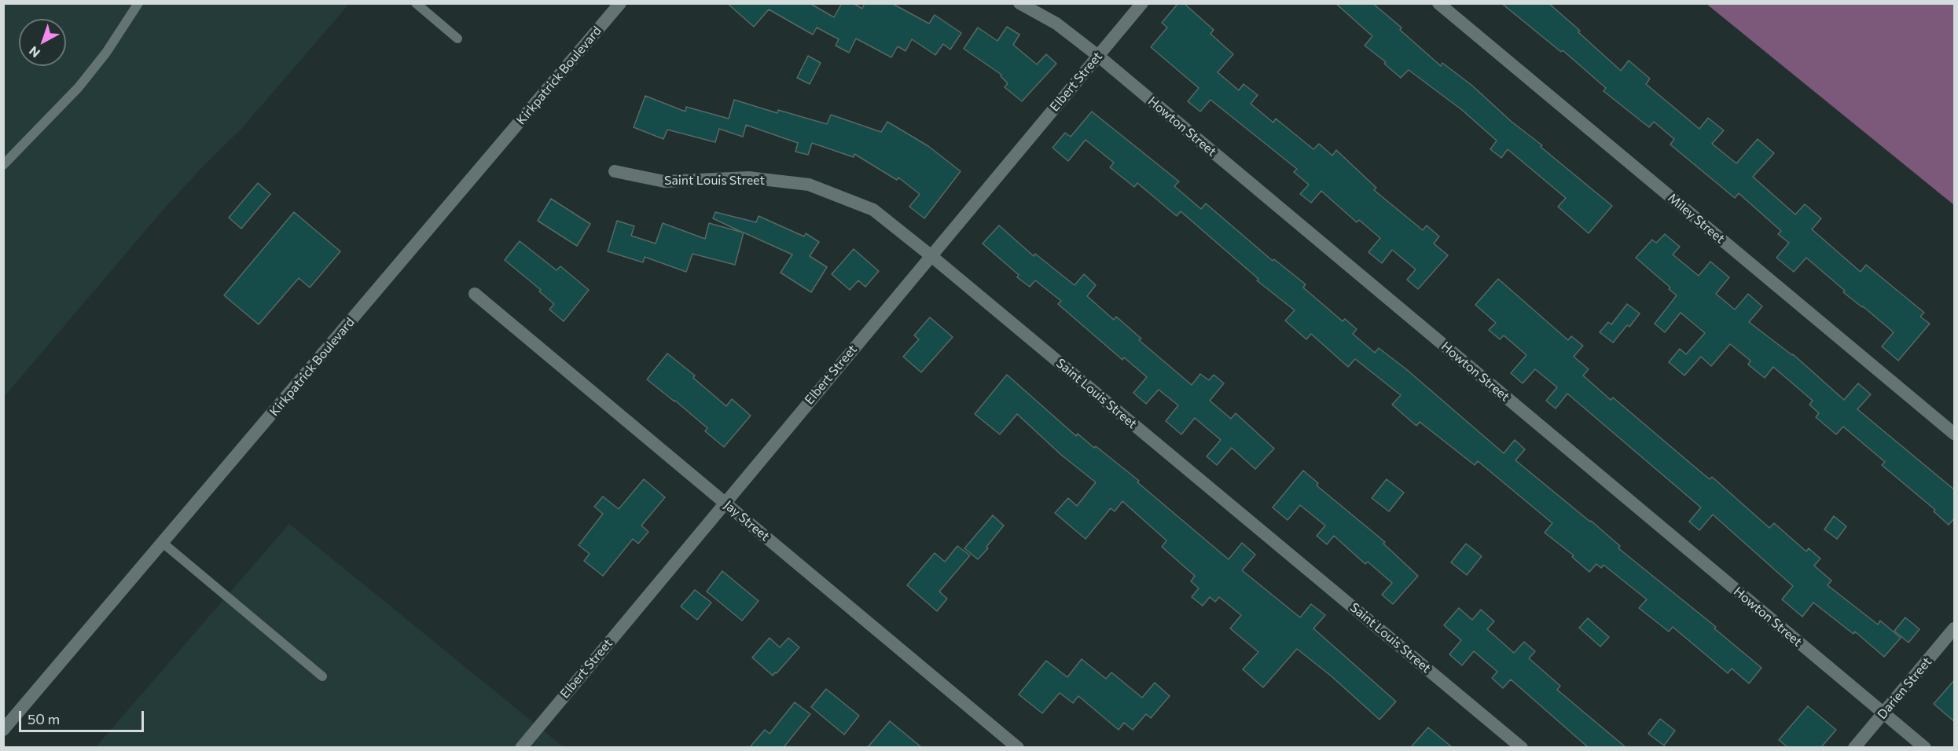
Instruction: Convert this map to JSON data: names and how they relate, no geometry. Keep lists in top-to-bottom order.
{
  "streets": {
    "street": [
      "Kirkpatrick Boulevard",
      "Elbert Street",
      "Howton Street",
      "Saint Louis Street",
      "Miley Street",
      "Jay Street",
      "Darien Street"
    ]
  },
  "crossings": [
    ["Elbert Street", "Howton Street"],
    ["Elbert Street", "Saint Louis Street"],
    ["Elbert Street", "Jay Street"],
    ["Howton Street", "Darien Street"]
  ],
  "scale_bar": "50 m",
  "north": "bottom left"
}
